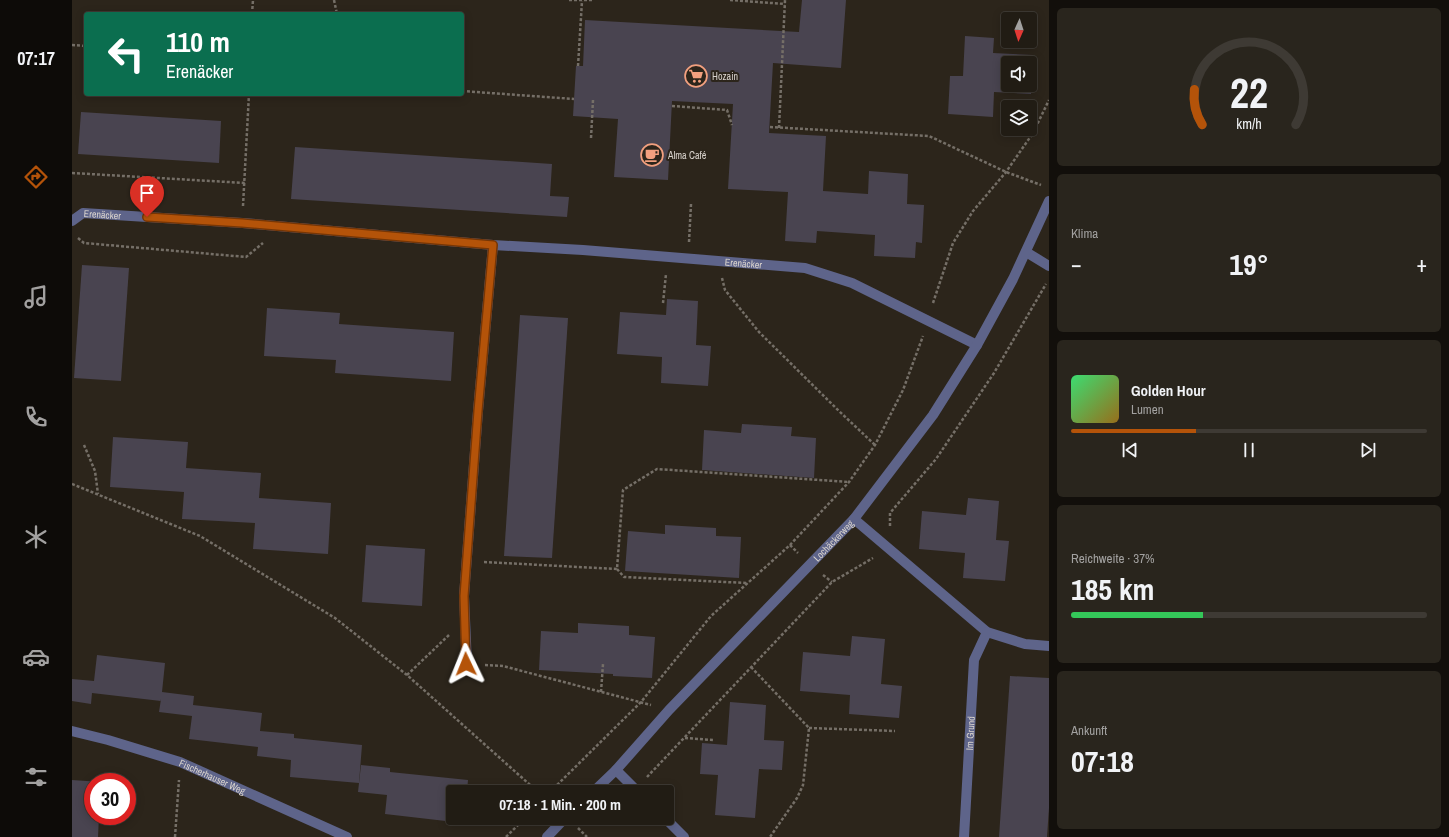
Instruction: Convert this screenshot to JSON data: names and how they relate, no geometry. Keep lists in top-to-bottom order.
{
  "streets": {
    "street": [
      "Erenäcker",
      "Lochäckerweg",
      "Im Grund",
      "Fischerhauser Weg"
    ]
  },
  "crossings": [
    ["Erenäcker", "Lochäckerweg"]
  ],
  "places": {
    "supermarket": ["Hozain"],
    "cafe": ["Alma Café"]
  },
  "north": "bottom",
  "page": {
    "tabs": "07:17",
    "turn": ["110 m", "Erenäcker"],
    "tile": [
      "Klima",
      ["Reichweite · 37%", "185 km"],
      ["Ankunft", "07:18"]
    ],
    "heat": ["−", "19°", "+"],
    "song": ["Golden Hour", "Lumen"],
    "limit": "30",
    "trip": "07:18 · 1 Min. · 200 m",
    "gauge": ["22", "km/h"]
  }
}
